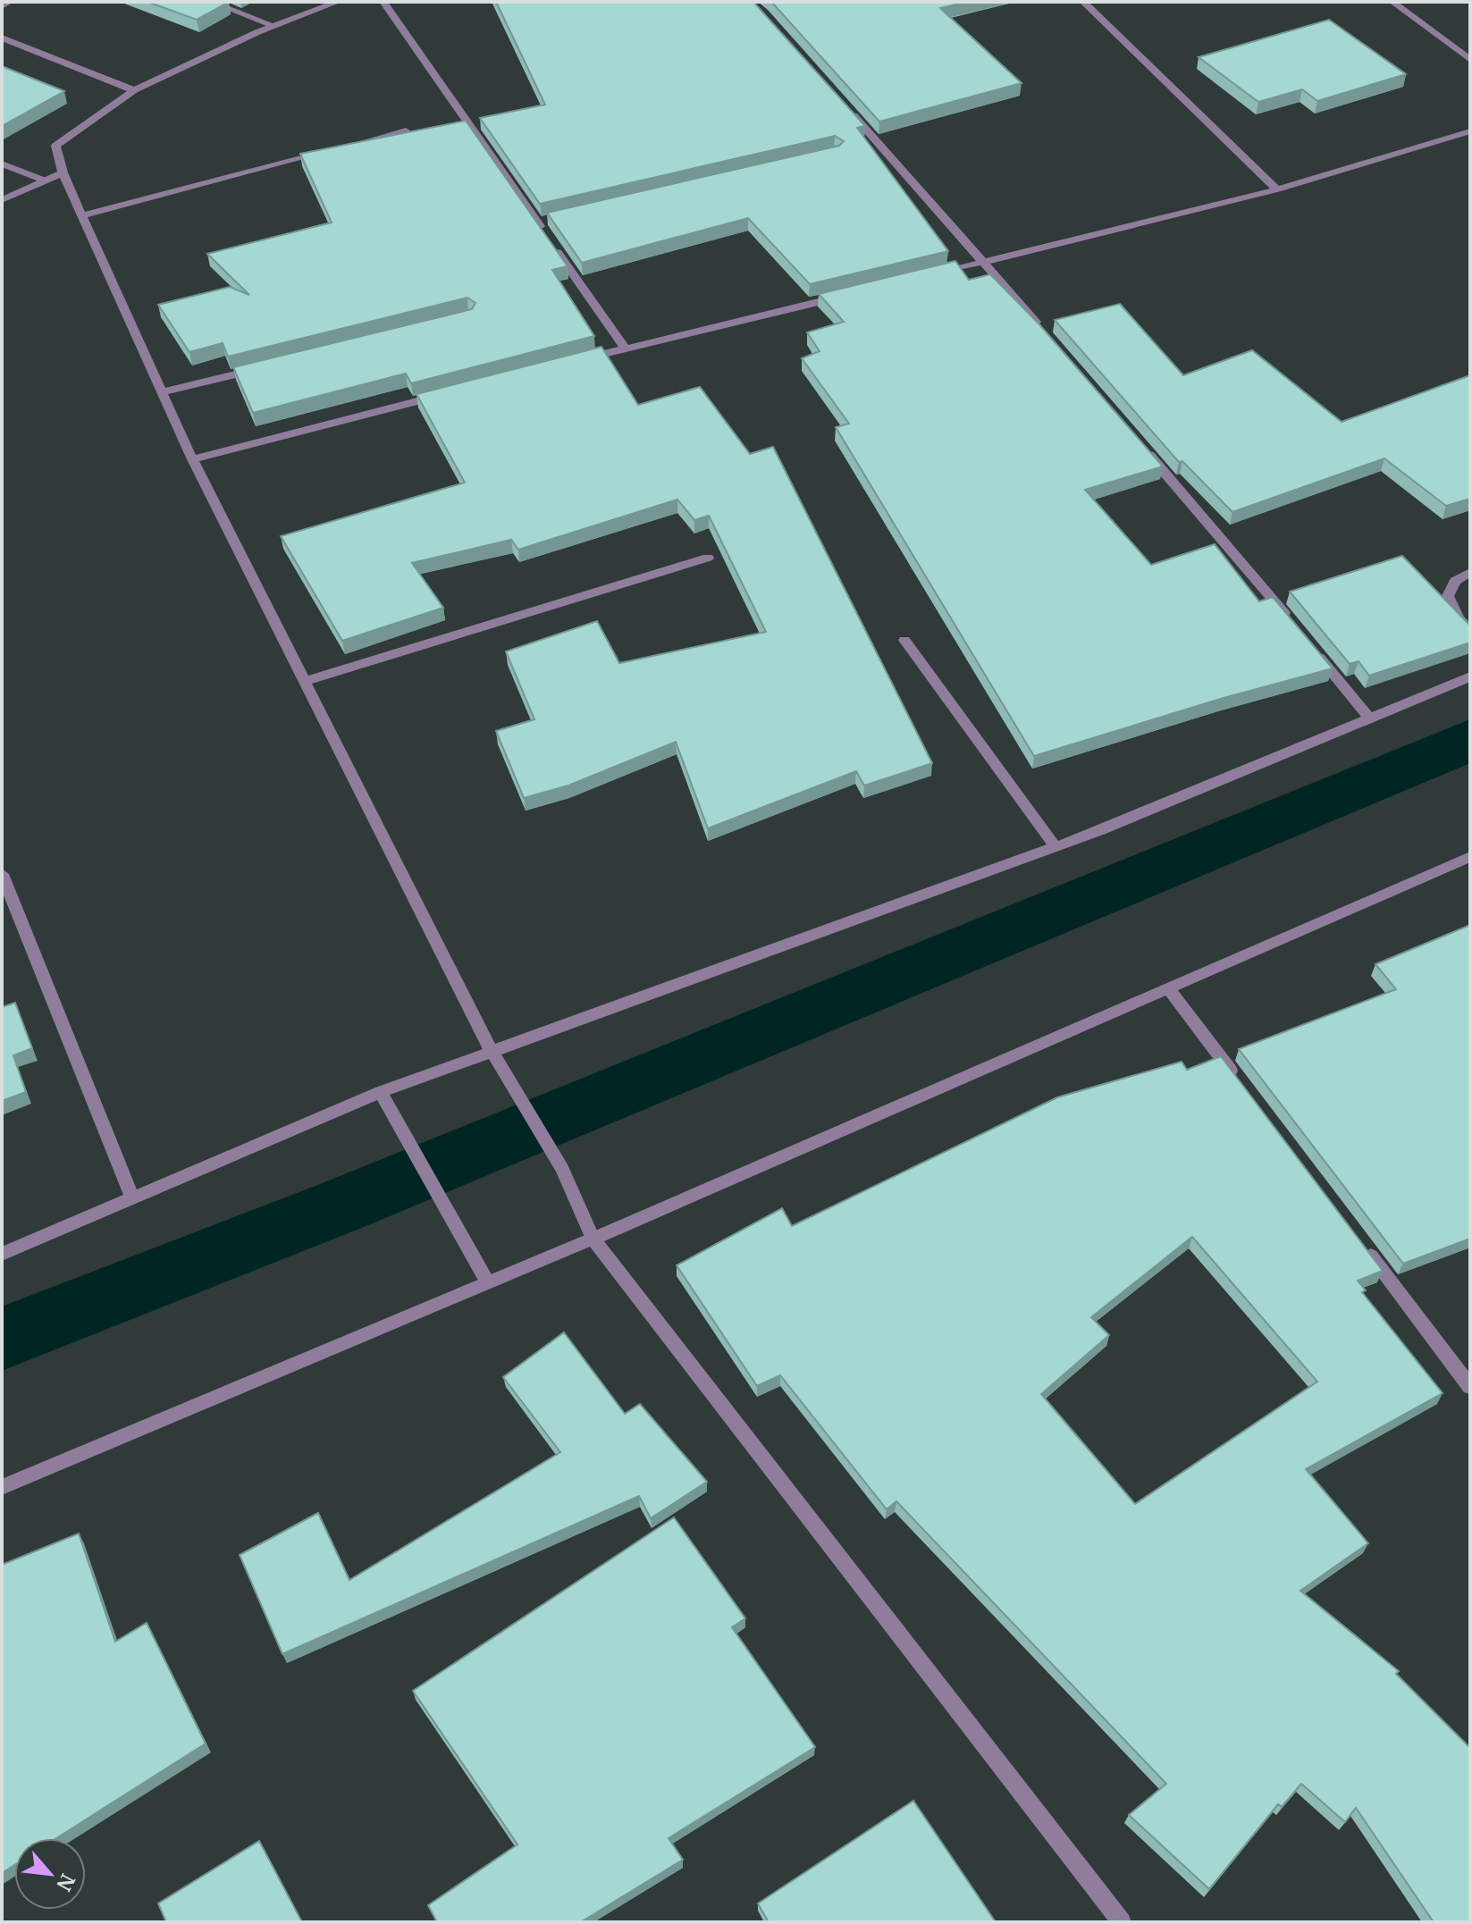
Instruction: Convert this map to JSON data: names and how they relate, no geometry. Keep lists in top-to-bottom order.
{
  "north": "bottom right"
}
